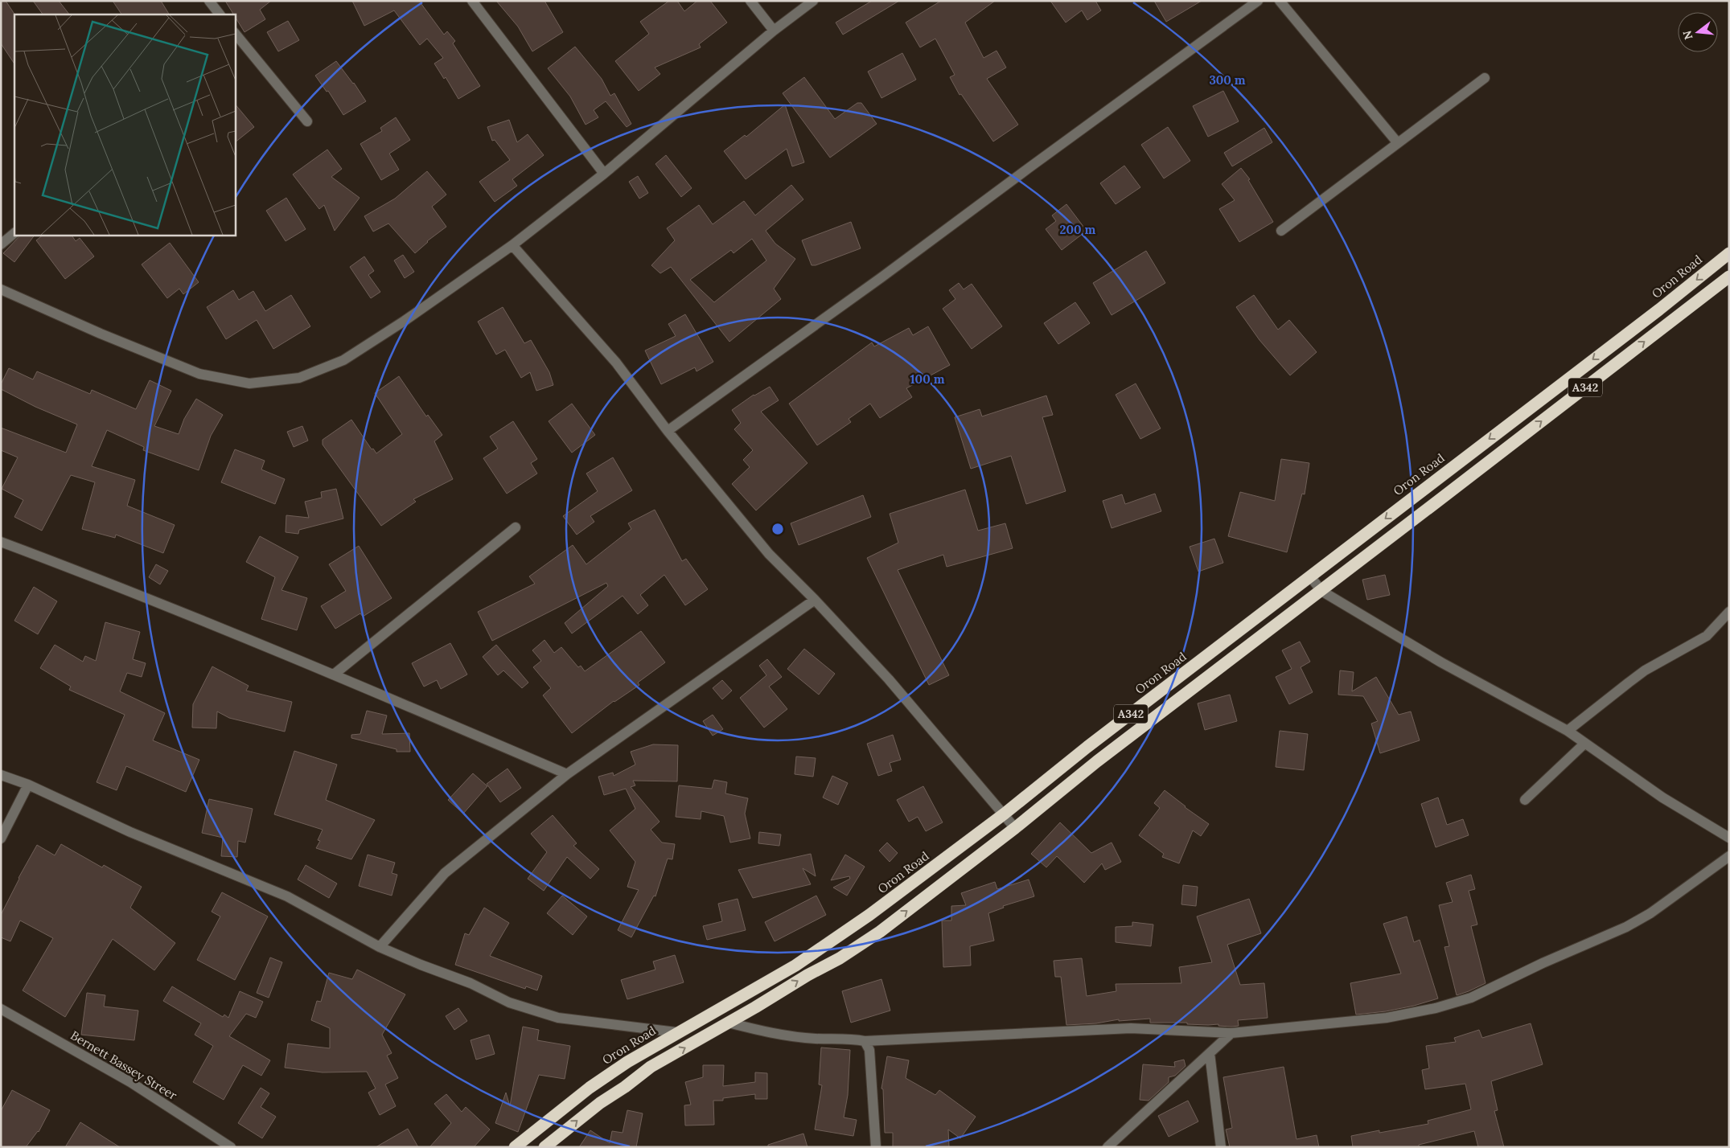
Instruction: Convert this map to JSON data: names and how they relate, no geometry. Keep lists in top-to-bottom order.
{
  "streets": {
    "highway": ["Oron Road", "A342"],
    "street": ["Bernett Bassey Streer"]
  },
  "north": "left",
  "rings": ["300 m", "200 m", "100 m"]
}
